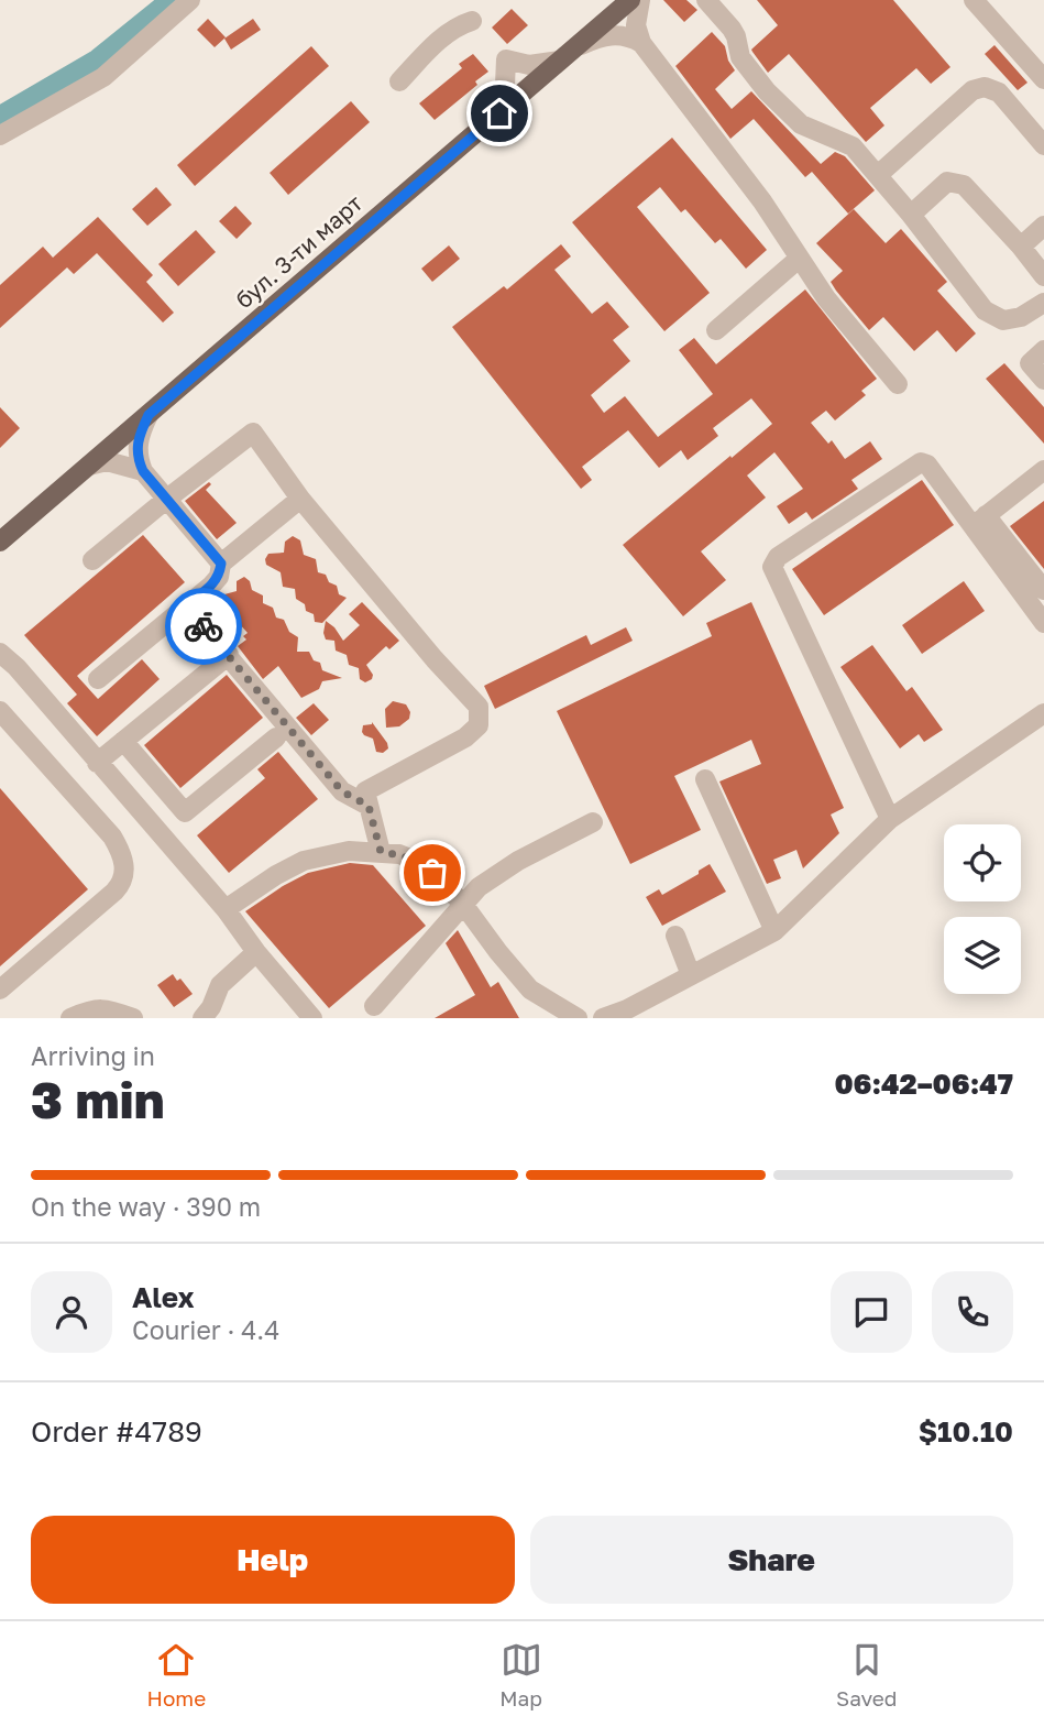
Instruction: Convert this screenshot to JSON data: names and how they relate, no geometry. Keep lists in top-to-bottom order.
{
  "streets": {
    "main road": ["бул. 3-ти март"]
  },
  "page": {
    "heading": ["3 min", "Arriving in", "06:42–06:47"],
    "panel": [
      "Alex",
      "Courier · 4.4",
      "Order #4789",
      "$10.10"
    ],
    "bar": "On the way · 390 m",
    "buttons": ["Help", "Share"],
    "tabs": ["Home", "Map", "Saved"]
  }
}
